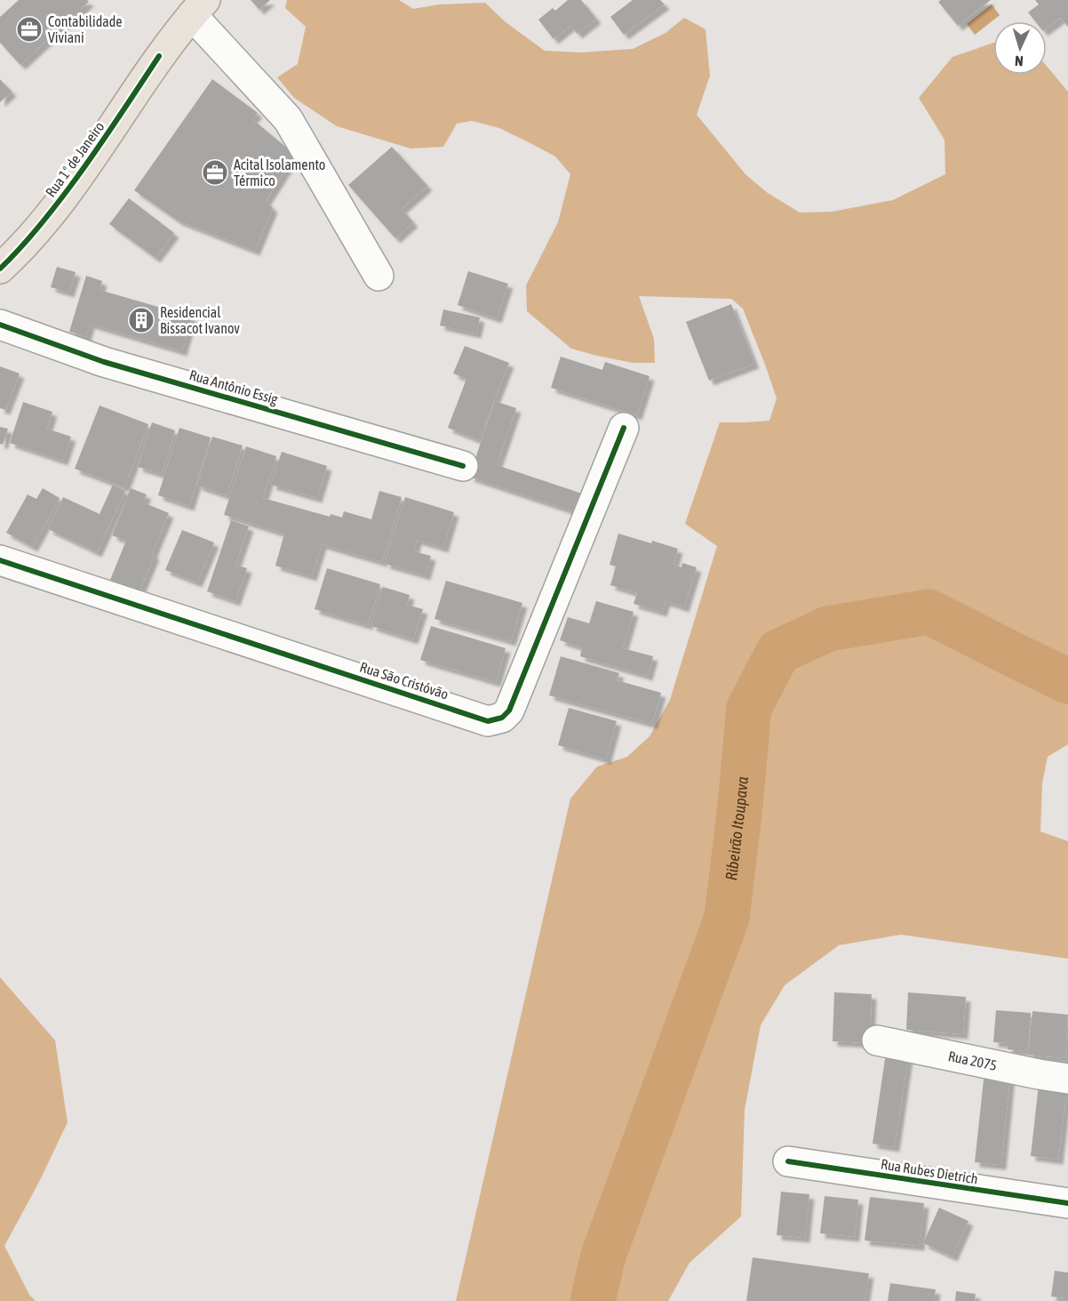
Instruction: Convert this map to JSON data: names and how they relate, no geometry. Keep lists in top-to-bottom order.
{
  "streets": {
    "main road": ["Rua 1º de Janeiro"],
    "street": [
      "Rua Antônio Essig",
      "Rua São Cristóvão",
      "Rua 2075",
      "Rua Rubes Dietrich"
    ]
  },
  "water": ["Ribeirão Itoupava"],
  "places": {
    "office": ["Contabilidade Viviani", "Acital Isolamento Térmico"],
    "building": ["Residencial Bissacot Ivanov"]
  },
  "north": "bottom"
}
